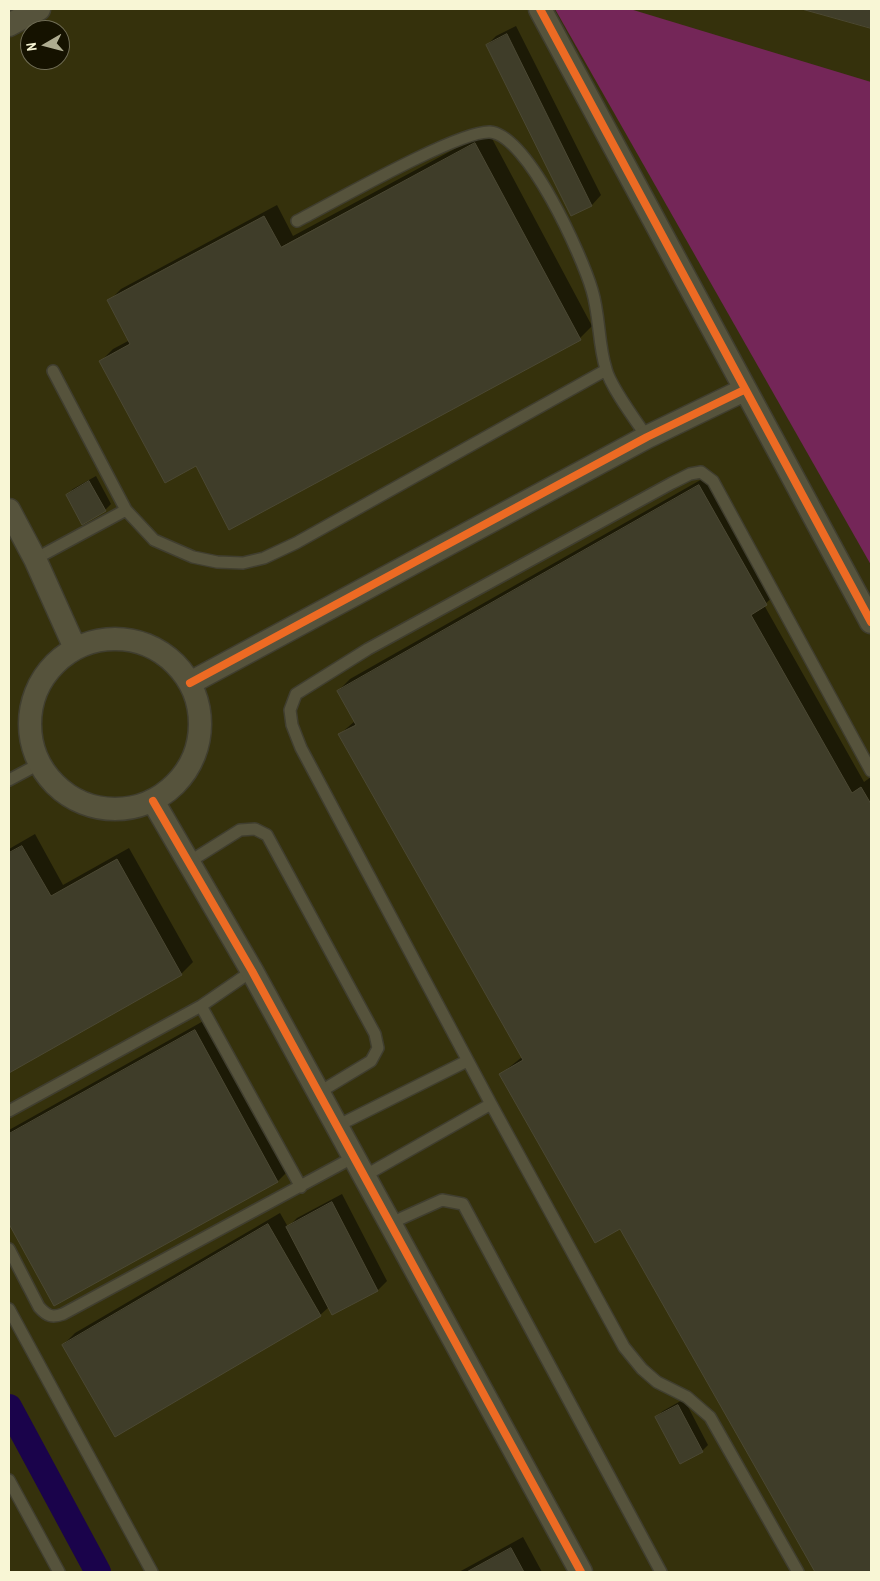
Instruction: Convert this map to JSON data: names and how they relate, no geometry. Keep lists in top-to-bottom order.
{
  "north": "left"
}
